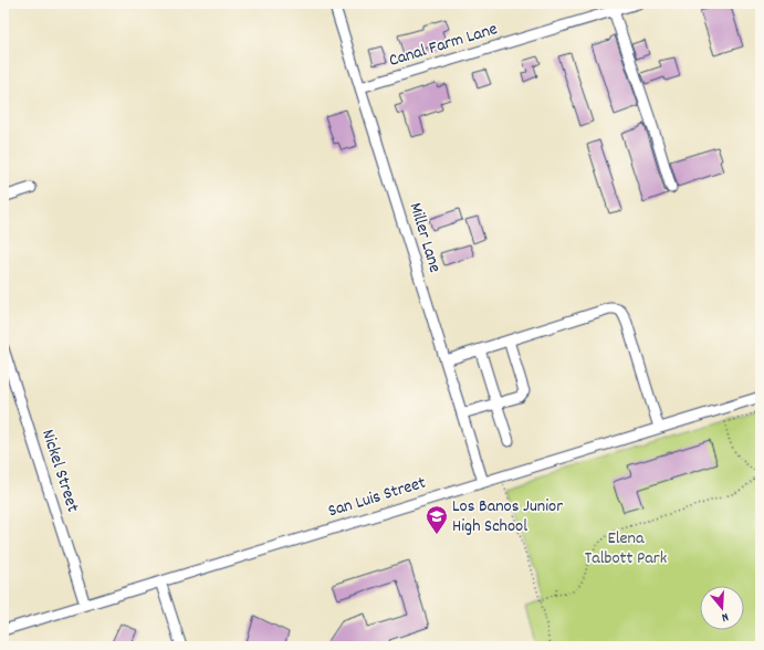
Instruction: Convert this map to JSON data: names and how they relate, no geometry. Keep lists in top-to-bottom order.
{
  "streets": {
    "street": [
      "Canal Farm Lane",
      "Miller Lane",
      "Nickel Street",
      "San Luis Street"
    ]
  },
  "crossings": [
    ["Canal Farm Lane", "Miller Lane"],
    ["Miller Lane", "San Luis Street"],
    ["Nickel Street", "San Luis Street"]
  ],
  "parks": ["Elena Talbott Park"],
  "places": {
    "school or university": ["Los Banos Junior High School"]
  },
  "north": "bottom"
}
